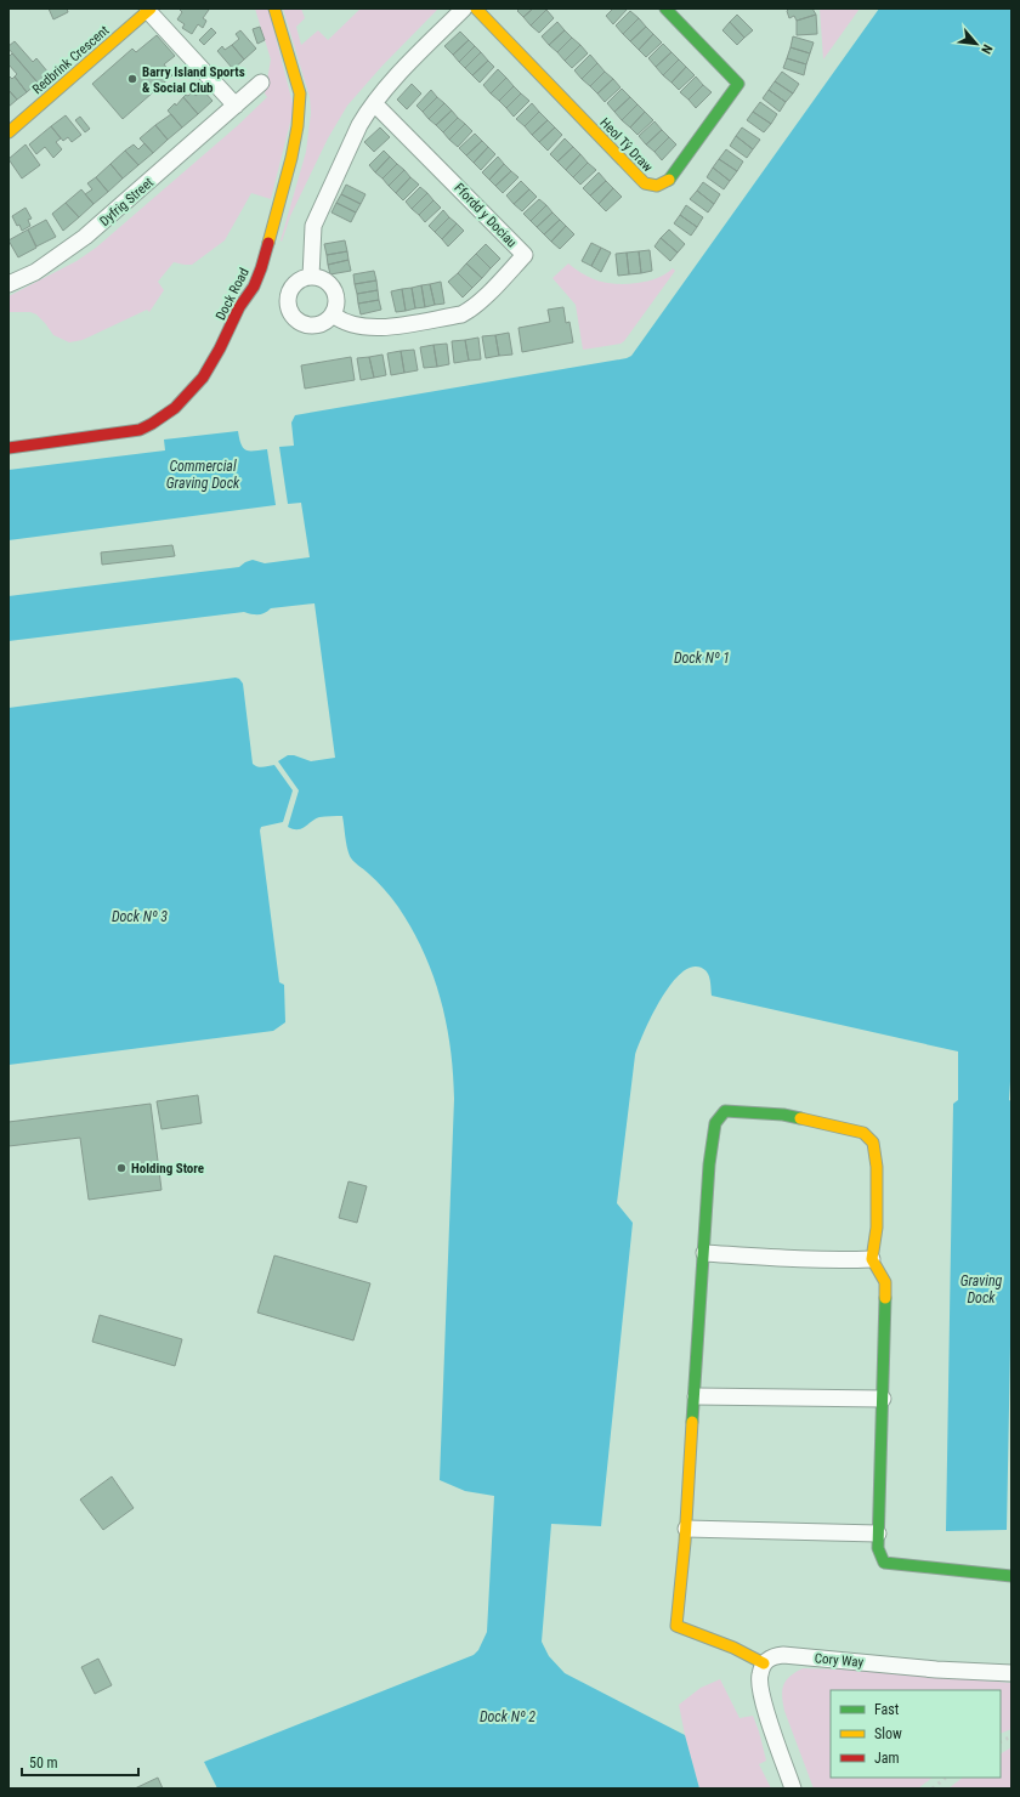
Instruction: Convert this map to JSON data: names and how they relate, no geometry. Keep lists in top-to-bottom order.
{
  "streets": {
    "street": [
      "Redbrink Crescent",
      "Heol Tŷ Draw",
      "Dyfrig Street",
      "Ffordd y Dociau",
      "Dock Road",
      "Cory Way"
    ]
  },
  "water": [
    "Commercial Graving Dock",
    "Dock Nº 1",
    "Dock Nº 3",
    "Graving Dock",
    "Dock Nº 2"
  ],
  "places": ["Barry Island Sports & Social Club", "Holding Store"],
  "legend": ["Fast", "Slow", "Jam"],
  "scale_bar": "50 m",
  "north": "bottom right"
}
